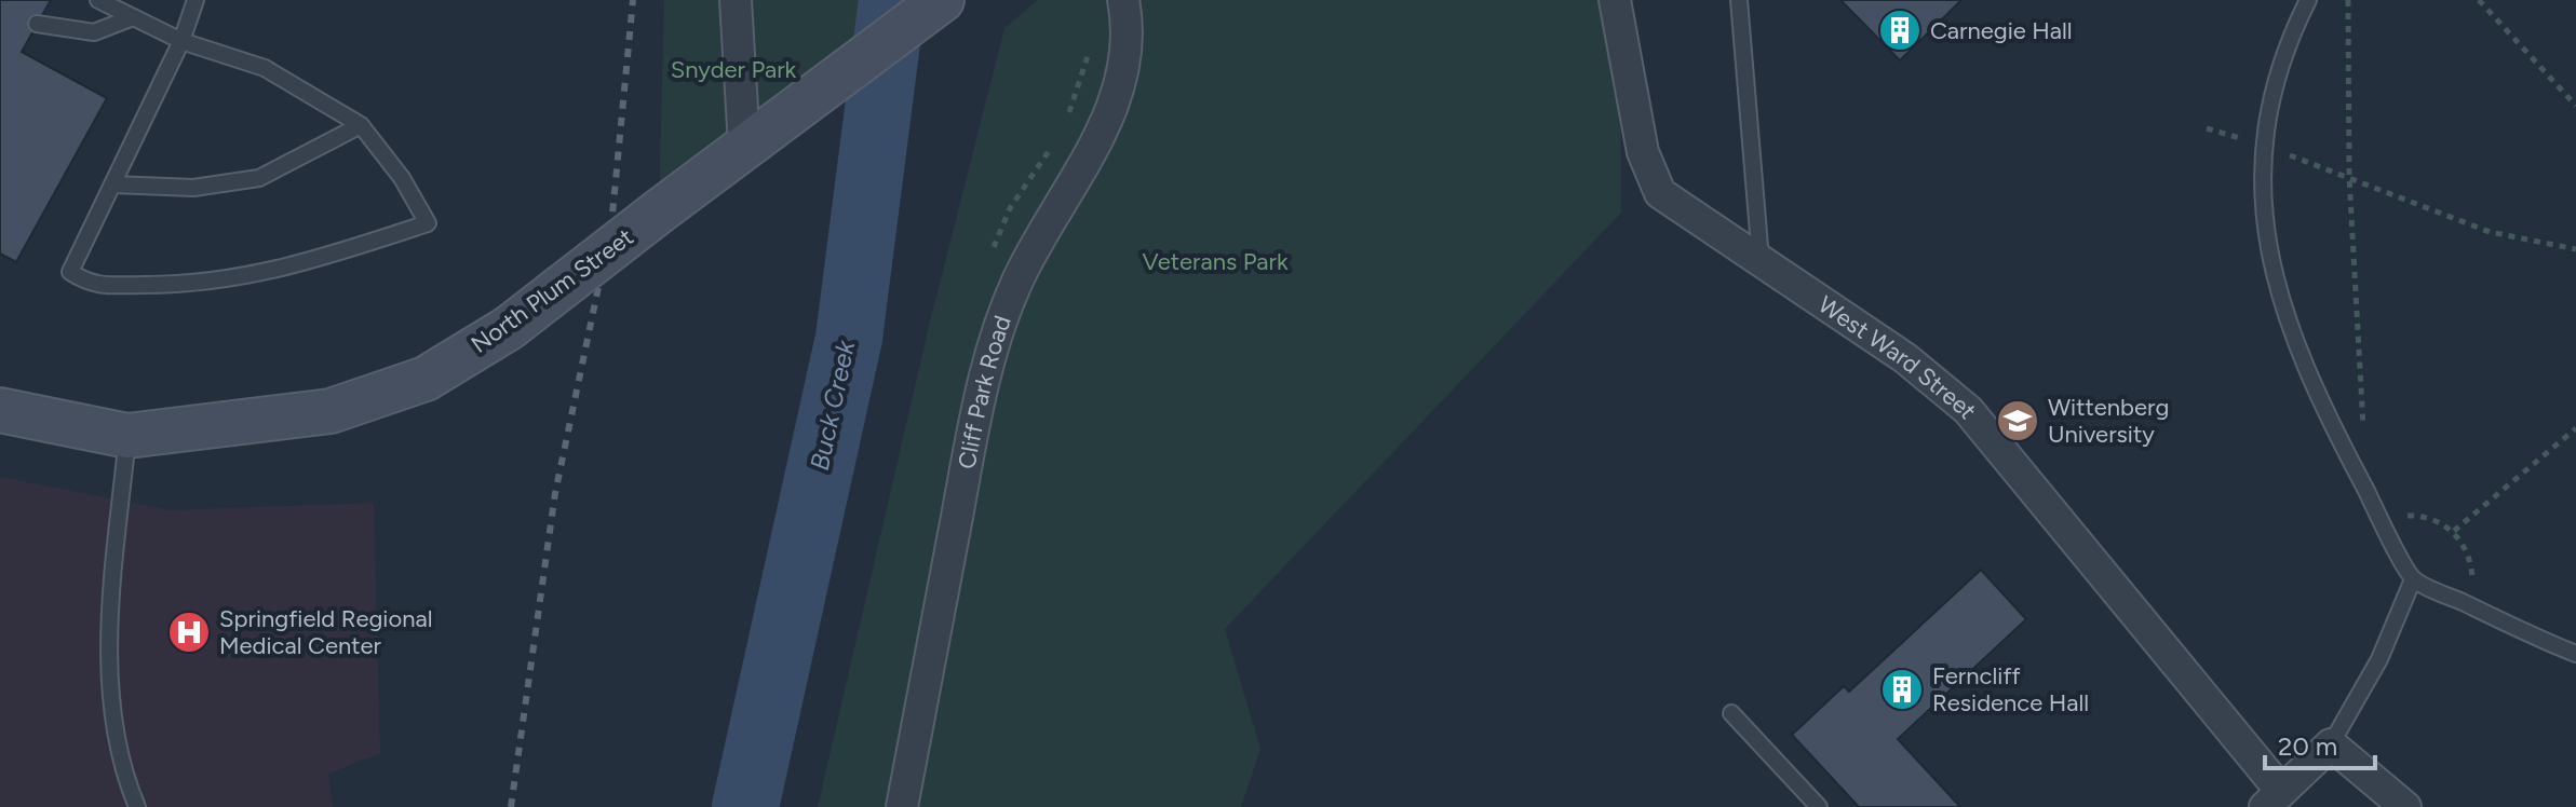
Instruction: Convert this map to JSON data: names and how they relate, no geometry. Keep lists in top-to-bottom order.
{
  "streets": {
    "main road": ["North Plum Street"],
    "street": ["West Ward Street", "Cliff Park Road"]
  },
  "water": ["Buck Creek"],
  "parks": ["Snyder Park", "Veterans Park"],
  "places": {
    "building": ["Carnegie Hall", "Ferncliff Residence Hall"],
    "school or university": ["Wittenberg University"],
    "hospital": ["Springfield Regional Medical Center"]
  },
  "scale_bar": "20 m"
}
